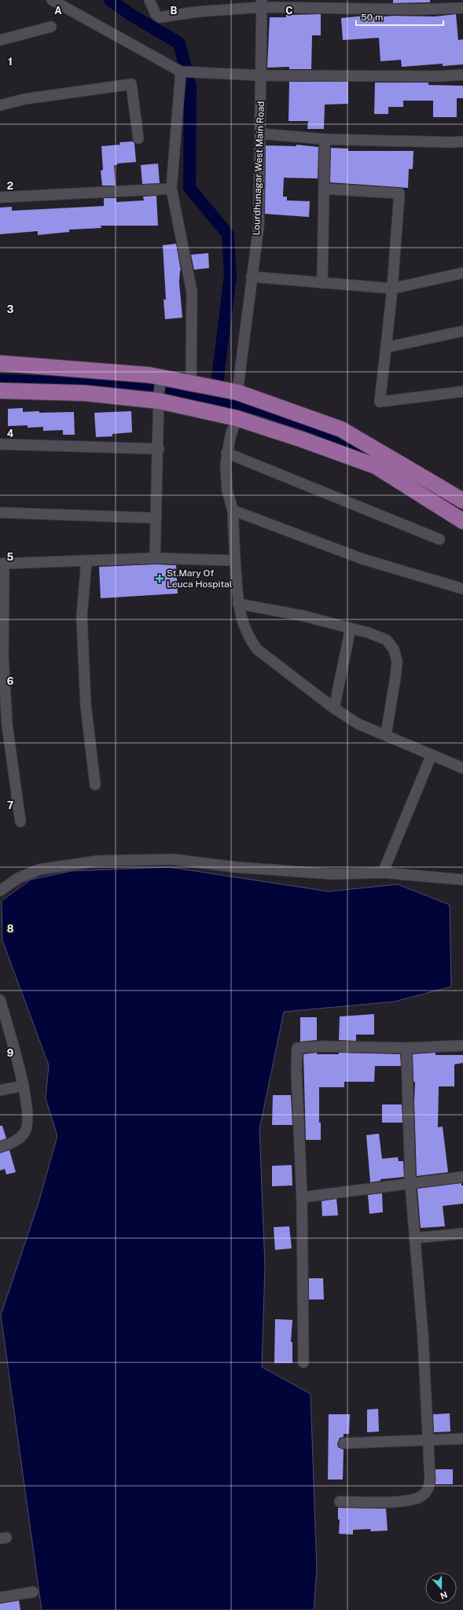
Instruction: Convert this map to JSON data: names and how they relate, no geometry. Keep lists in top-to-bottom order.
{
  "streets": {
    "street": ["Lourdhunagar West Main Road"]
  },
  "places": {
    "health": ["St.Mary Of Leuca Hospital"]
  },
  "scale_bar": "50 m",
  "north": "bottom",
  "grid": {
    "columns": ["A", "B", "C"],
    "rows": [
      "1",
      "2",
      "3",
      "4",
      "5",
      "6",
      "7",
      "8",
      "9"
    ]
  }
}
